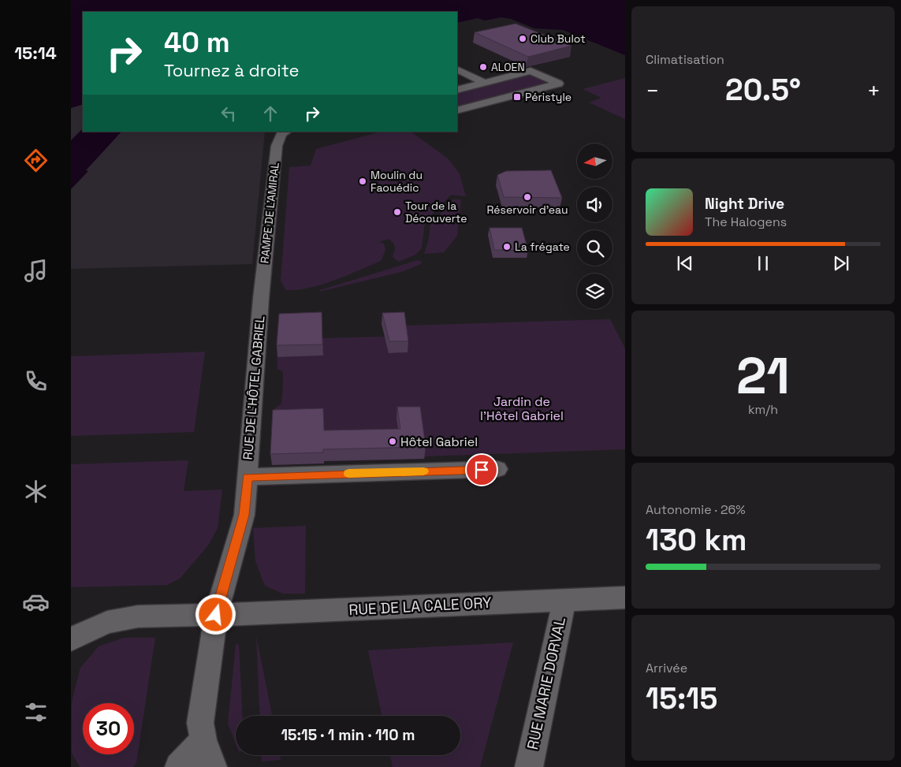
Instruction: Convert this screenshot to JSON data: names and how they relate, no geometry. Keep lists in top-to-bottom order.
{
  "streets": {
    "street": [
      "RAMPE DE L'AMIRAL",
      "RUE DE L'HÔTEL GABRIEL",
      "RUE DE LA CALE ORY",
      "RUE MARIE DORVAL"
    ]
  },
  "crossings": [
    ["RAMPE DE L'AMIRAL", "RUE DE L'HÔTEL GABRIEL"],
    ["RUE DE L'HÔTEL GABRIEL", "RUE DE LA CALE ORY"],
    ["RUE DE LA CALE ORY", "RUE MARIE DORVAL"]
  ],
  "parks": ["Jardin de l'Hôtel Gabriel"],
  "places": {
    "other": [
      "Club Bulot",
      "ALOEN",
      "Moulin du Faouédic",
      "Réservoir d'eau",
      "Tour de la Découverte",
      "La frégate",
      "Hôtel Gabriel"
    ],
    "transit": ["Péristyle"]
  },
  "north": "left",
  "page": {
    "tabs": "15:14",
    "tile": [
      "Climatisation",
      ["21", "km/h"],
      ["Autonomie · 26%", "130 km"],
      ["Arrivée", "15:15"]
    ],
    "turn": ["40 m", "Tournez à droite"],
    "heat": ["−", "20.5°", "+"],
    "song": ["Night Drive", "The Halogens"],
    "limit": "30",
    "trip": "15:15 · 1 min · 110 m"
  }
}
